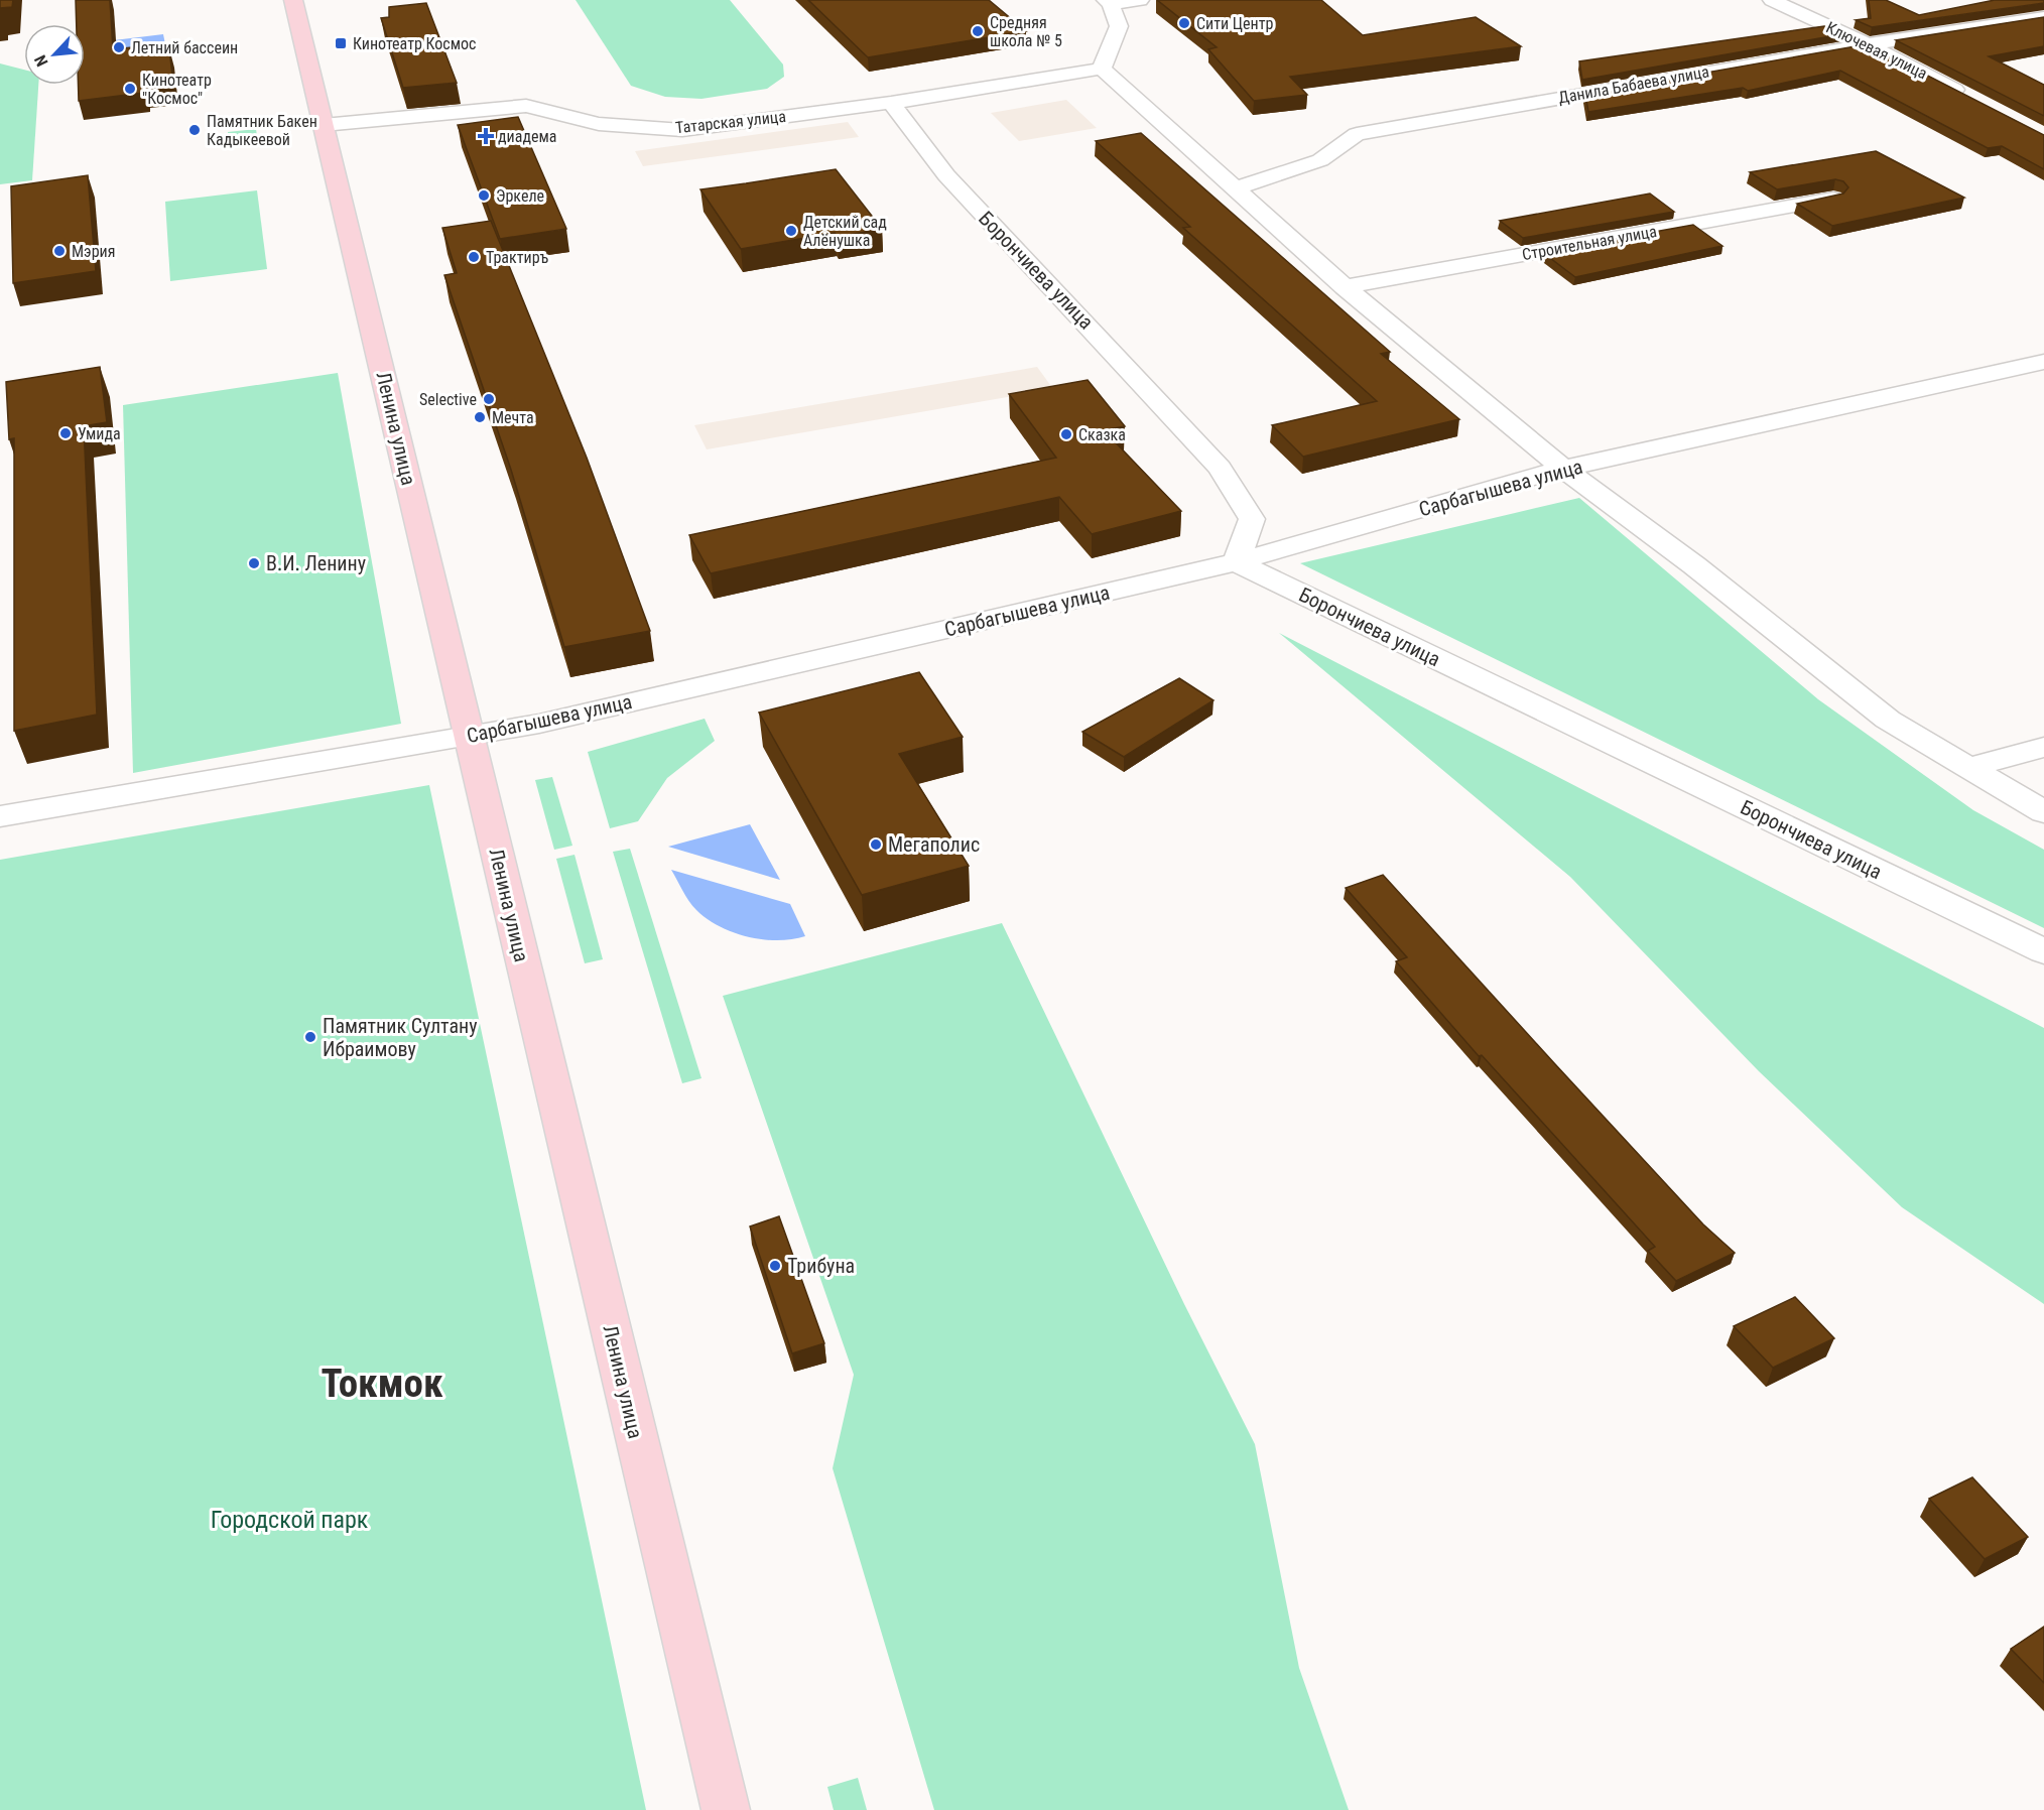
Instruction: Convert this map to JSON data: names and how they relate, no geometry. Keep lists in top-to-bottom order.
{
  "streets": {
    "main road": ["Ленина улица"],
    "street": [
      "Ключевая улица",
      "Данила Бабаева улица",
      "Татарская улица",
      "Строительная улица",
      "Борончиева улица",
      "Сарбагышева улица"
    ]
  },
  "crossings": [
    ["Ключевая улица", "Данила Бабаева улица"],
    ["Татарская улица", "Борончиева улица"],
    ["Татарская улица", "Ленина улица"],
    ["Борончиева улица", "Сарбагышева улица"],
    ["Ленина улица", "Сарбагышева улица"]
  ],
  "districts": ["Токмок"],
  "parks": ["Городской парк"],
  "places": {
    "other": [
      "Сити Центр",
      "Средняя школа № 5",
      "Летний бассеин",
      "Кинотеатр \"Космос\"",
      "Памятник Бакен Кадыкеевой",
      "Эркеле",
      "Детский сад Алёнушка",
      "Мэрия",
      "Трактиръ",
      "Selective",
      "Мечта",
      "Умида",
      "Сказка",
      "В.И. Ленину",
      "Мегаполис",
      "Памятник Султану Ибраимову",
      "Трибуна"
    ],
    "transit": ["Кинотеатр Космос"],
    "health": ["диадема"]
  },
  "north": "bottom left"
}
